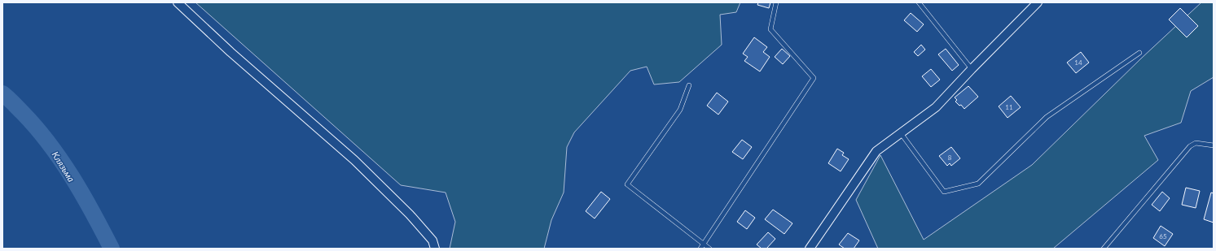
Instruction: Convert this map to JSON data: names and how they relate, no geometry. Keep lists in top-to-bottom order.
{
  "water": ["Клязьма"],
  "house_numbers": [
    "14",
    "11",
    "8",
    "65"
  ]
}
